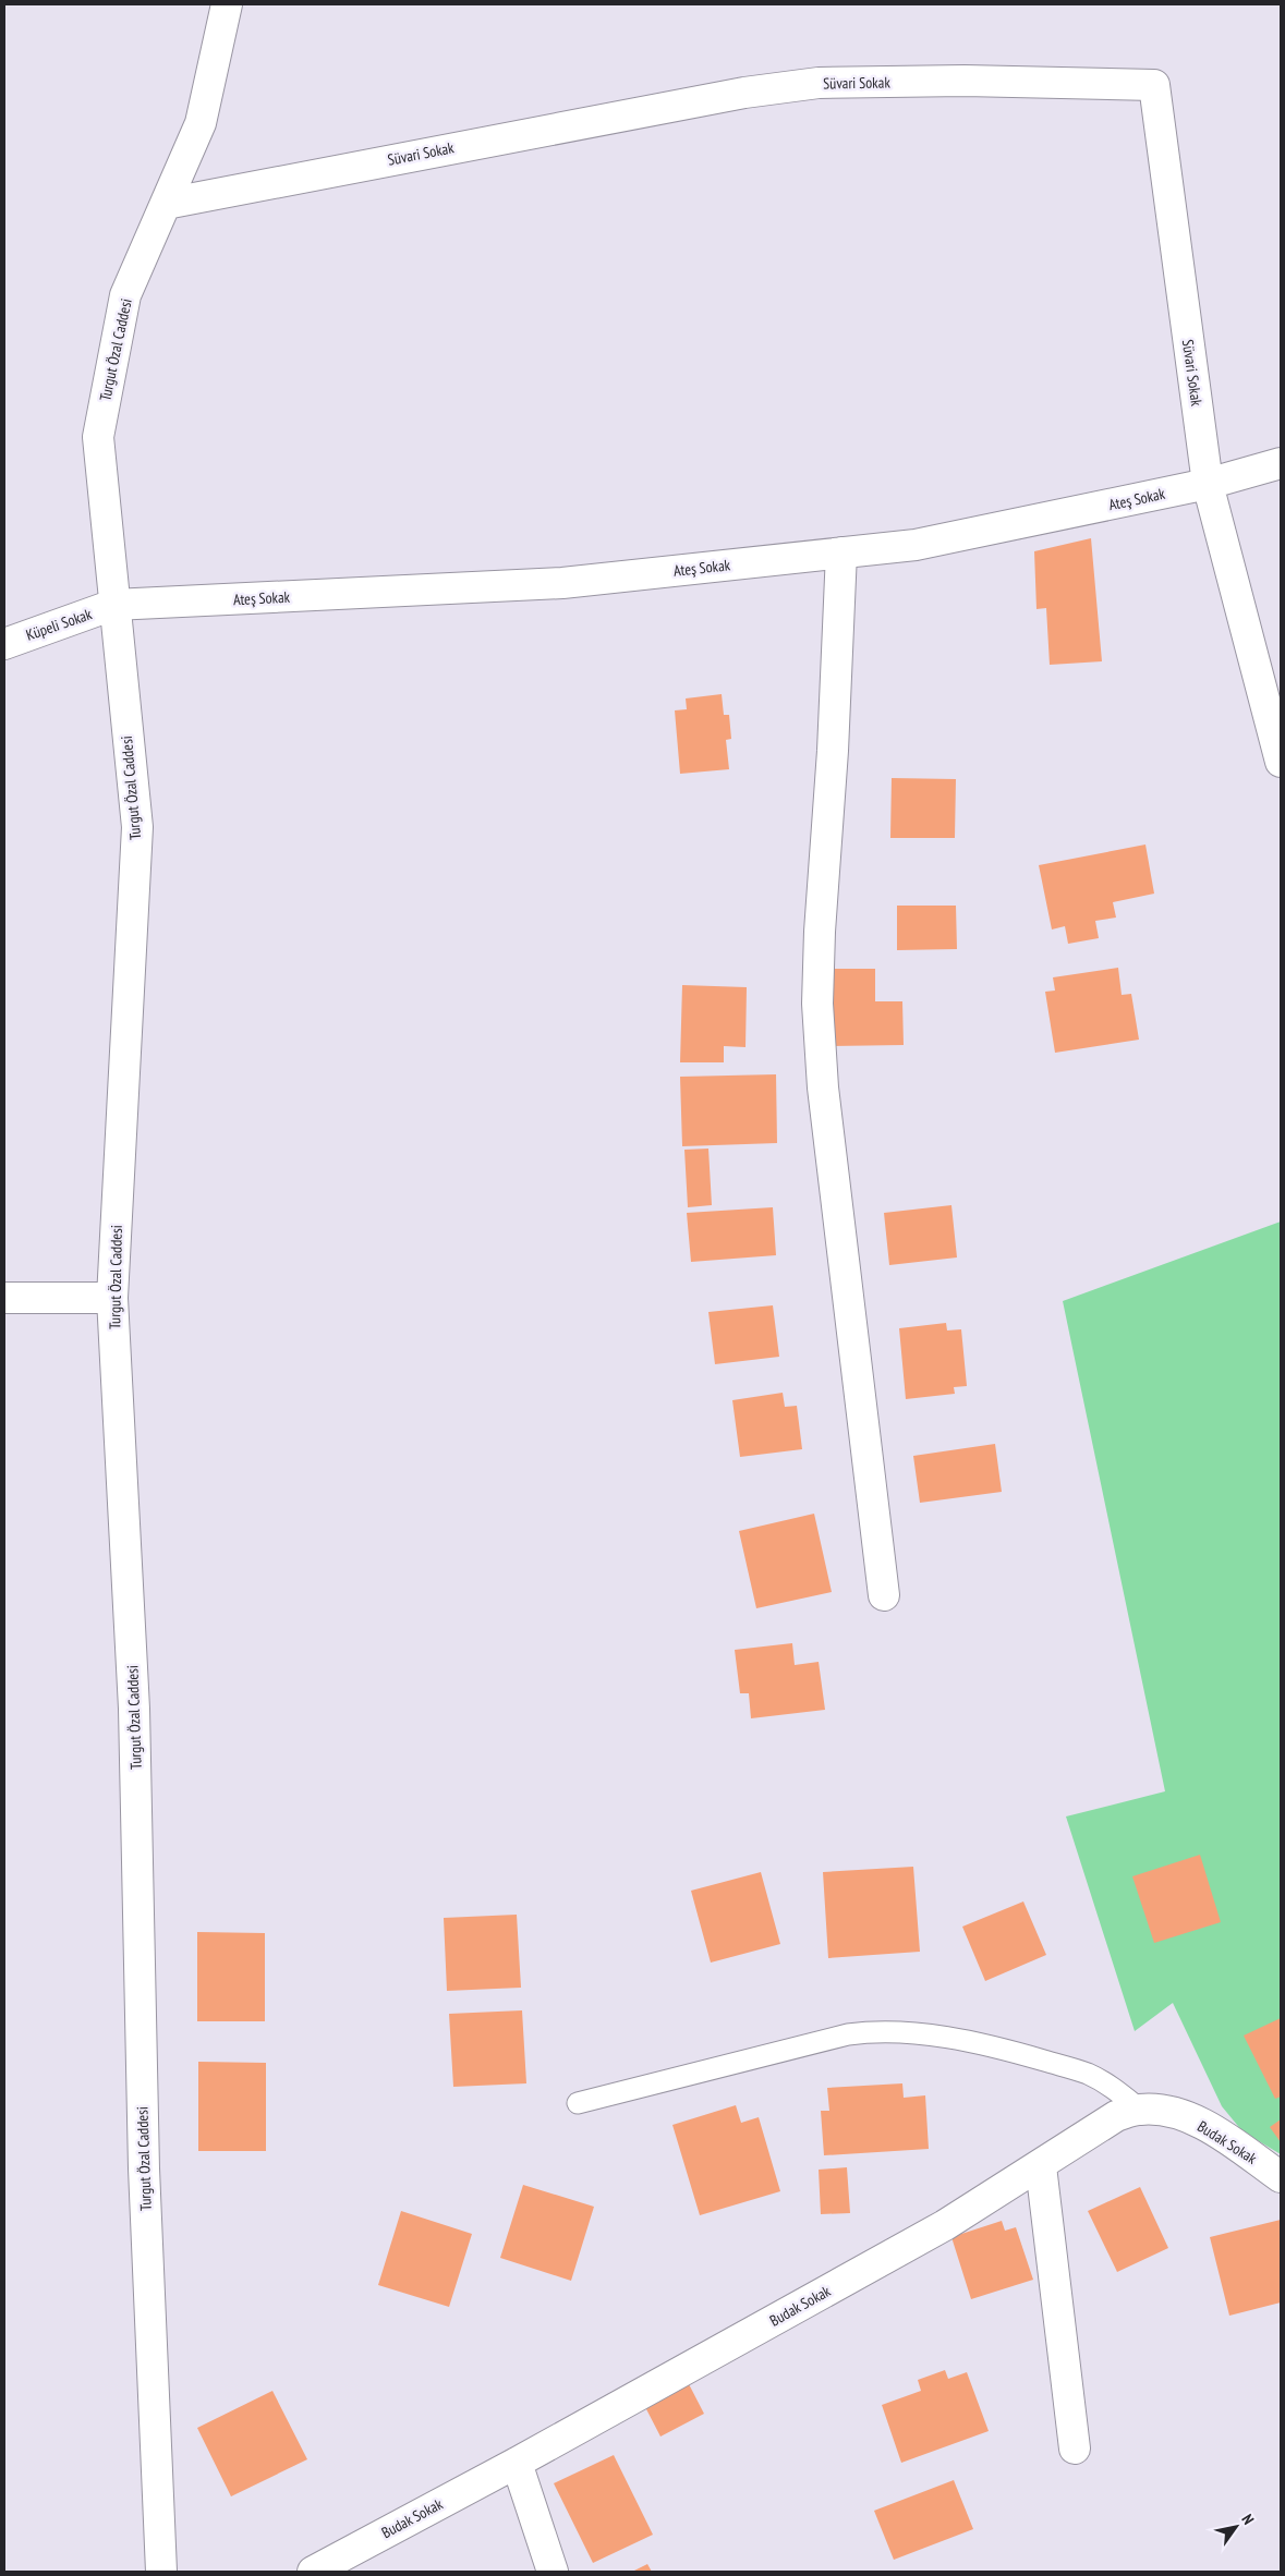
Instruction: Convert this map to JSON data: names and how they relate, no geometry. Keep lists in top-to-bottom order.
{
  "streets": {
    "street": [
      "Süvari Sokak",
      "Turgut Özal Caddesi",
      "Ateş Sokak",
      "Küpeli Sokak",
      "Budak Sokak"
    ]
  },
  "crossings": [
    ["Süvari Sokak", "Turgut Özal Caddesi"],
    ["Süvari Sokak", "Ateş Sokak"],
    ["Turgut Özal Caddesi", "Ateş Sokak"],
    ["Turgut Özal Caddesi", "Küpeli Sokak"],
    ["Ateş Sokak", "Küpeli Sokak"]
  ],
  "north": "top right"
}
